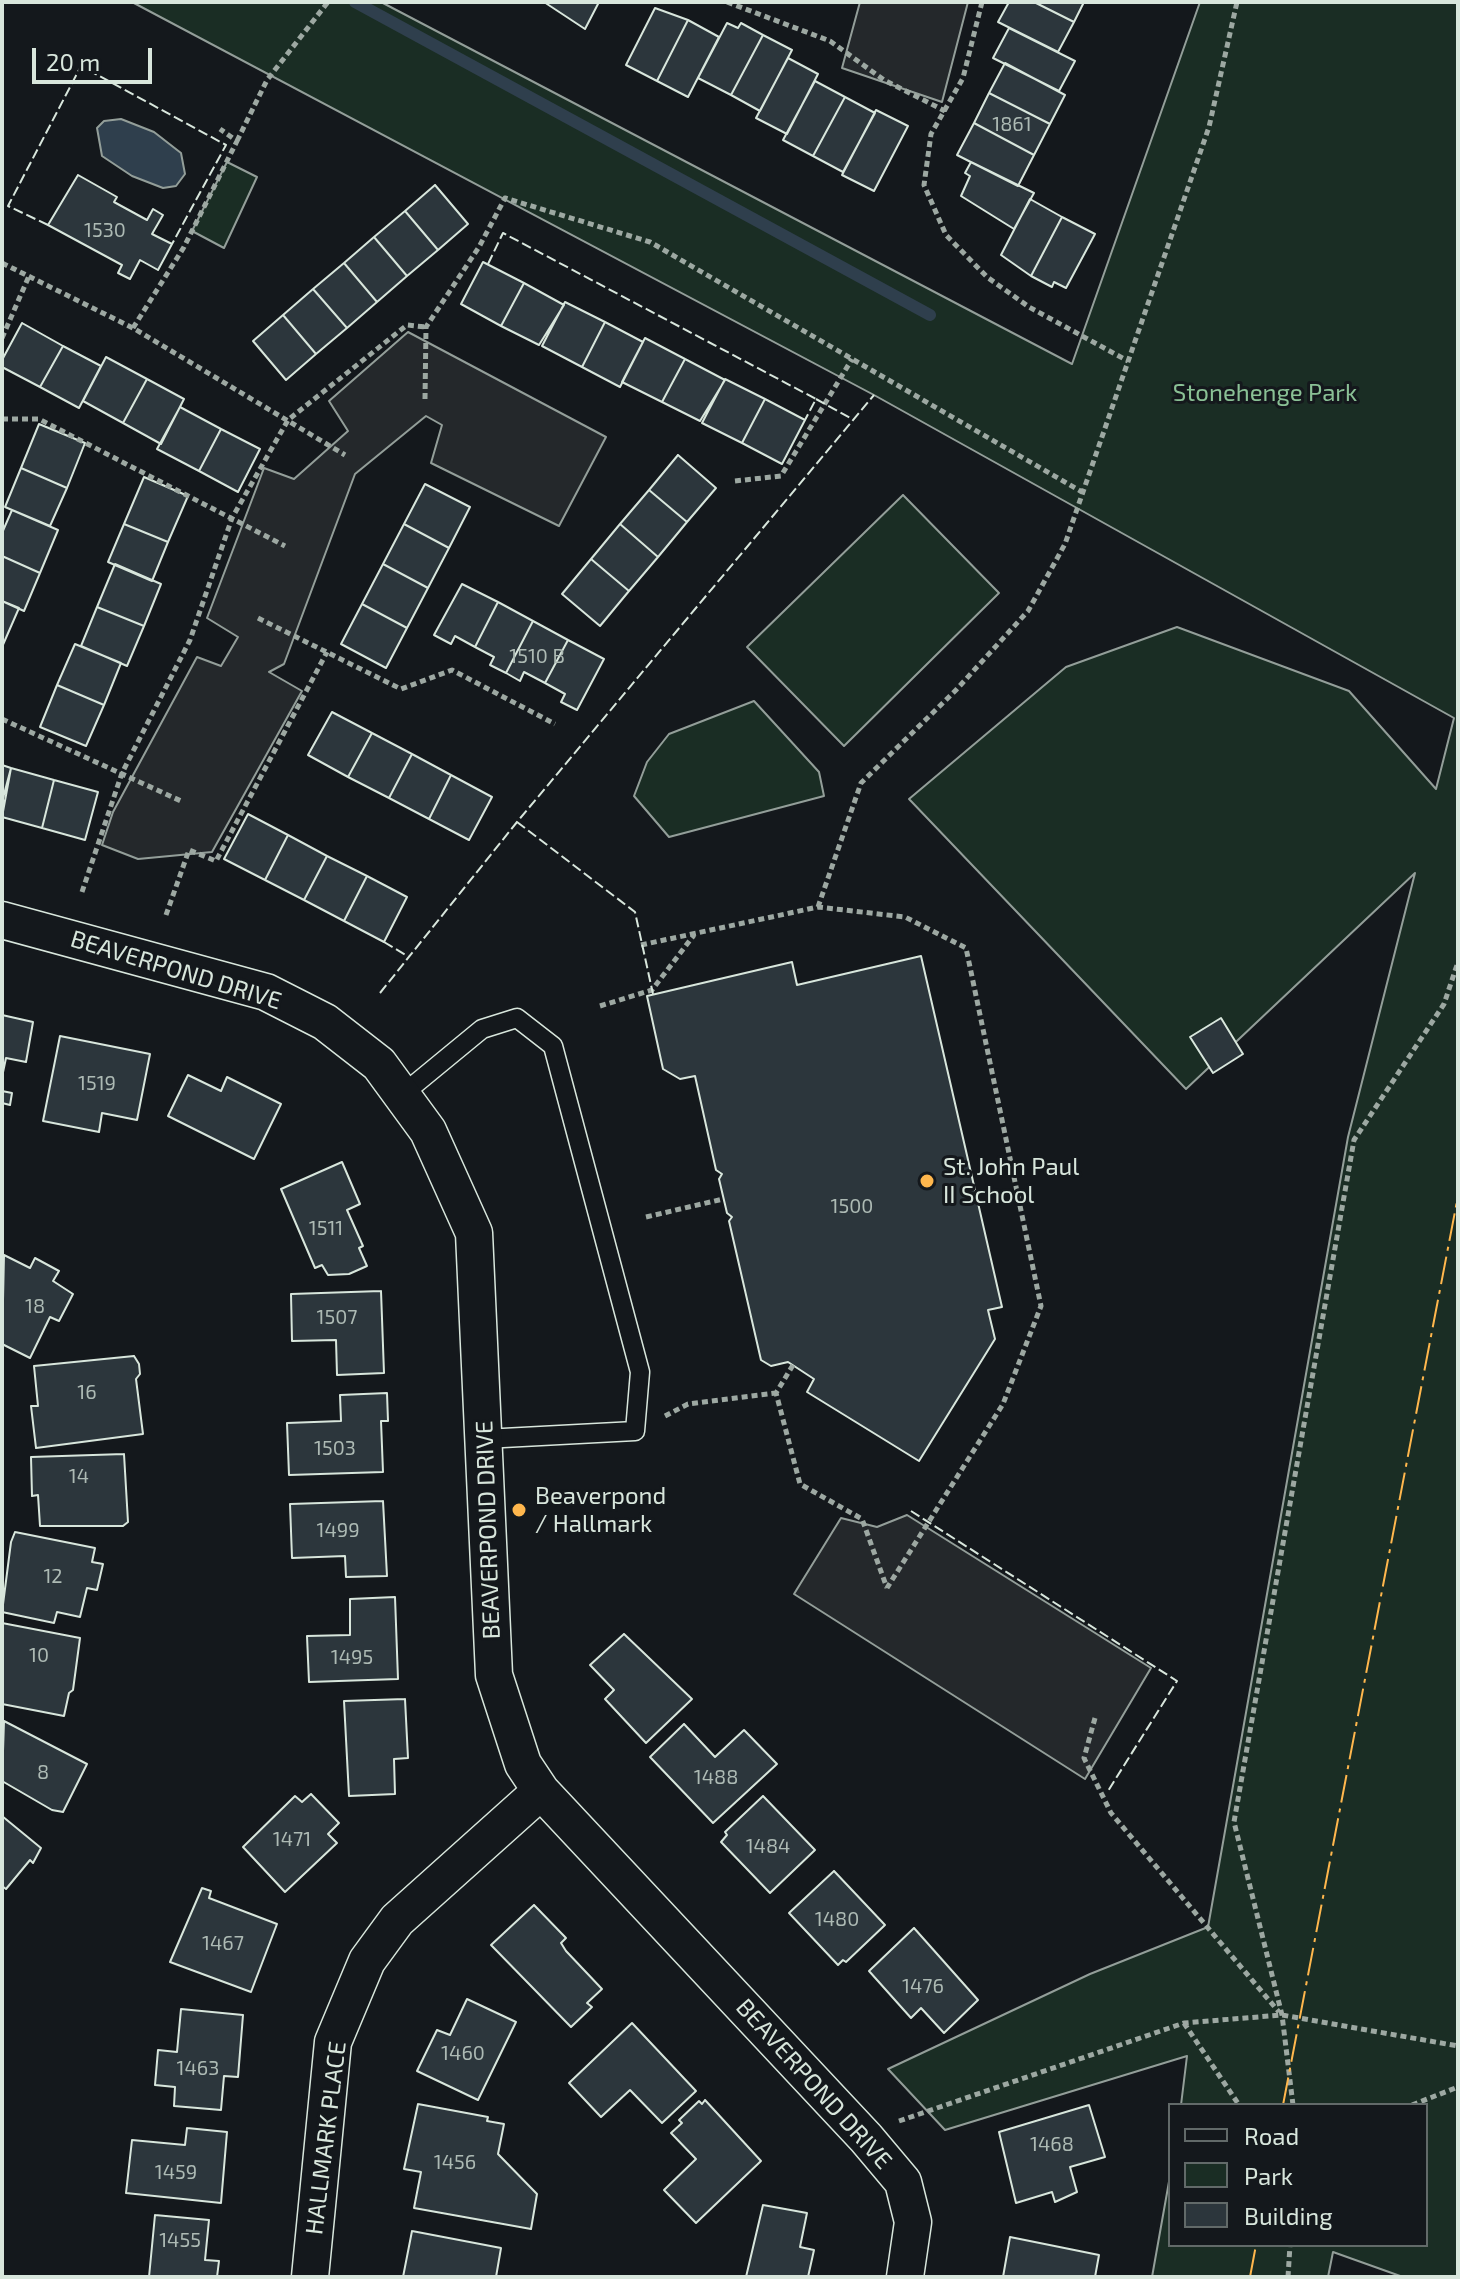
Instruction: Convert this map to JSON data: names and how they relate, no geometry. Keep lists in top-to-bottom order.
{
  "streets": {
    "street": ["BEAVERPOND DRIVE", "HALLMARK PLACE"]
  },
  "crossings": [
    ["BEAVERPOND DRIVE", "HALLMARK PLACE"]
  ],
  "parks": ["Stonehenge Park"],
  "places": ["St. John Paul II School", "Beaverpond / Hallmark"],
  "house_numbers": [
    "1861",
    "1530",
    "1510 B",
    "1519",
    "1500",
    "1511",
    "18",
    "1507",
    "16",
    "1503",
    "14",
    "1499",
    "12",
    "10",
    "1495",
    "8",
    "1488",
    "1471",
    "1484",
    "1480",
    "1467",
    "1476",
    "1460",
    "1463",
    "1468",
    "1456",
    "1459",
    "1455"
  ],
  "legend": ["Road", "Park", "Building"],
  "scale_bar": "20 m"
}
